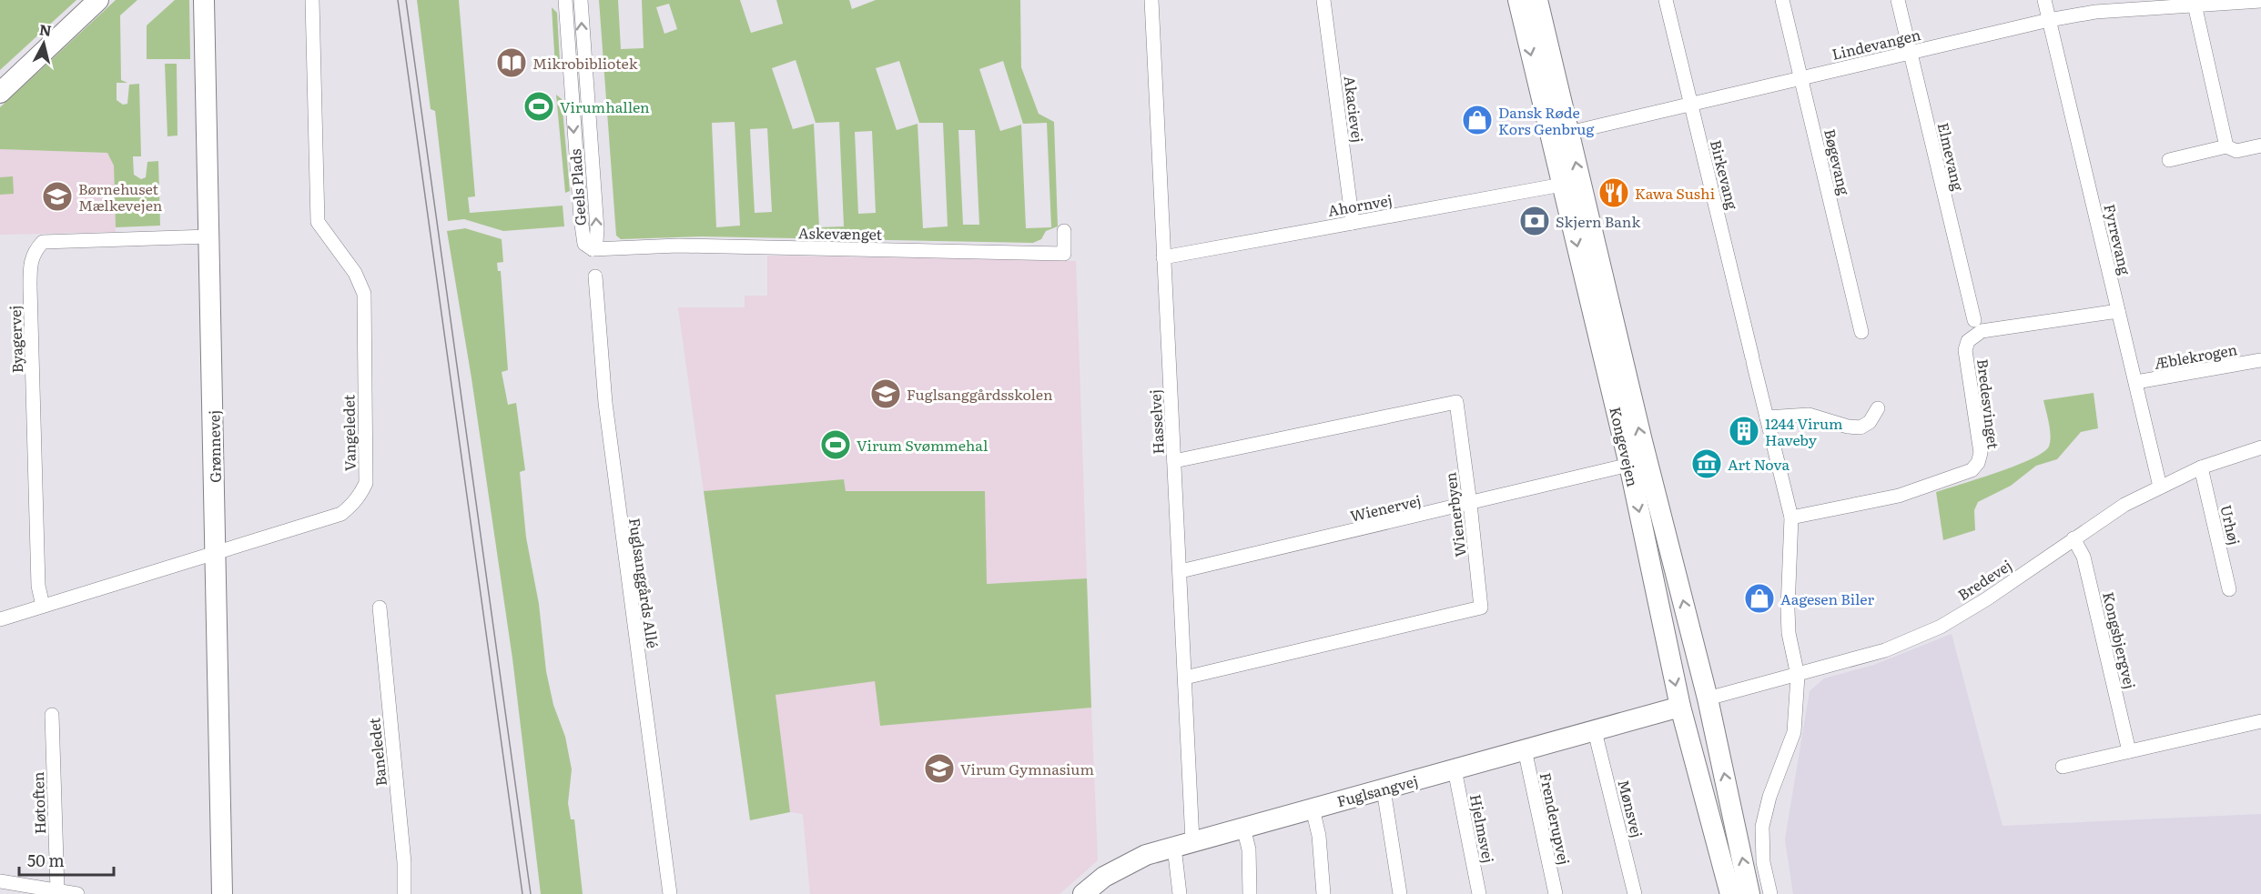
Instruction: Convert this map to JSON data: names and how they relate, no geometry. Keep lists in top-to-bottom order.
{
  "streets": {
    "main road": ["Grønnevej", "Kongevejen", "Fuglsangvej"],
    "street": [
      "Lindevangen",
      "Akacievej",
      "Elmevang",
      "Bøgevang",
      "Birkevang",
      "Geels Plads",
      "Ahornvej",
      "Askevænget",
      "Fyrrevang",
      "Byagervej",
      "Æblekrogen",
      "Bredesvinget",
      "Hasselvej",
      "Vangeledet",
      "Wienervej",
      "Wienerbyen",
      "Urhøj",
      "Bredevej",
      "Fuglsanggårds Allé",
      "Kongsbjergvej",
      "Baneledet",
      "Høtoften",
      "Mønsvej",
      "Frenderupvej",
      "Hjelmsvej"
    ]
  },
  "crossings": [
    ["Lindevangen", "Elmevang"],
    ["Lindevangen", "Bøgevang"],
    ["Lindevangen", "Birkevang"],
    ["Lindevangen", "Fyrrevang"],
    ["Lindevangen", "Kongevejen"],
    ["Akacievej", "Ahornvej"],
    ["Geels Plads", "Askevænget"],
    ["Ahornvej", "Hasselvej"],
    ["Ahornvej", "Kongevejen"],
    ["Fyrrevang", "Æblekrogen"],
    ["Fyrrevang", "Bredesvinget"],
    ["Fyrrevang", "Bredevej"],
    ["Byagervej", "Vangeledet"],
    ["Byagervej", "Grønnevej"],
    ["Hasselvej", "Wienervej"],
    ["Hasselvej", "Wienerbyen"],
    ["Hasselvej", "Fuglsangvej"],
    ["Vangeledet", "Grønnevej"],
    ["Kongevejen", "Wienervej"],
    ["Kongevejen", "Bredevej"],
    ["Kongevejen", "Fuglsangvej"],
    ["Wienervej", "Wienerbyen"],
    ["Urhøj", "Bredevej"],
    ["Bredevej", "Kongsbjergvej"],
    ["Fuglsangvej", "Mønsvej"],
    ["Fuglsangvej", "Frenderupvej"],
    ["Fuglsangvej", "Hjelmsvej"]
  ],
  "places": {
    "library": ["Mikrobibliotek"],
    "sports": ["Virumhallen", "Virum Svømmehal"],
    "shop": ["Dansk Røde Kors Genbrug", "Aagesen Biler"],
    "restaurant": ["Kawa Sushi"],
    "school or university": ["Børnehuset Mælkevejen", "Fuglsanggårdsskolen", "Virum Gymnasium"],
    "bank": ["Skjern Bank"],
    "building": ["1244 Virum Haveby"],
    "museum": ["Art Nova"]
  },
  "scale_bar": "50 m",
  "north": "top"
}
